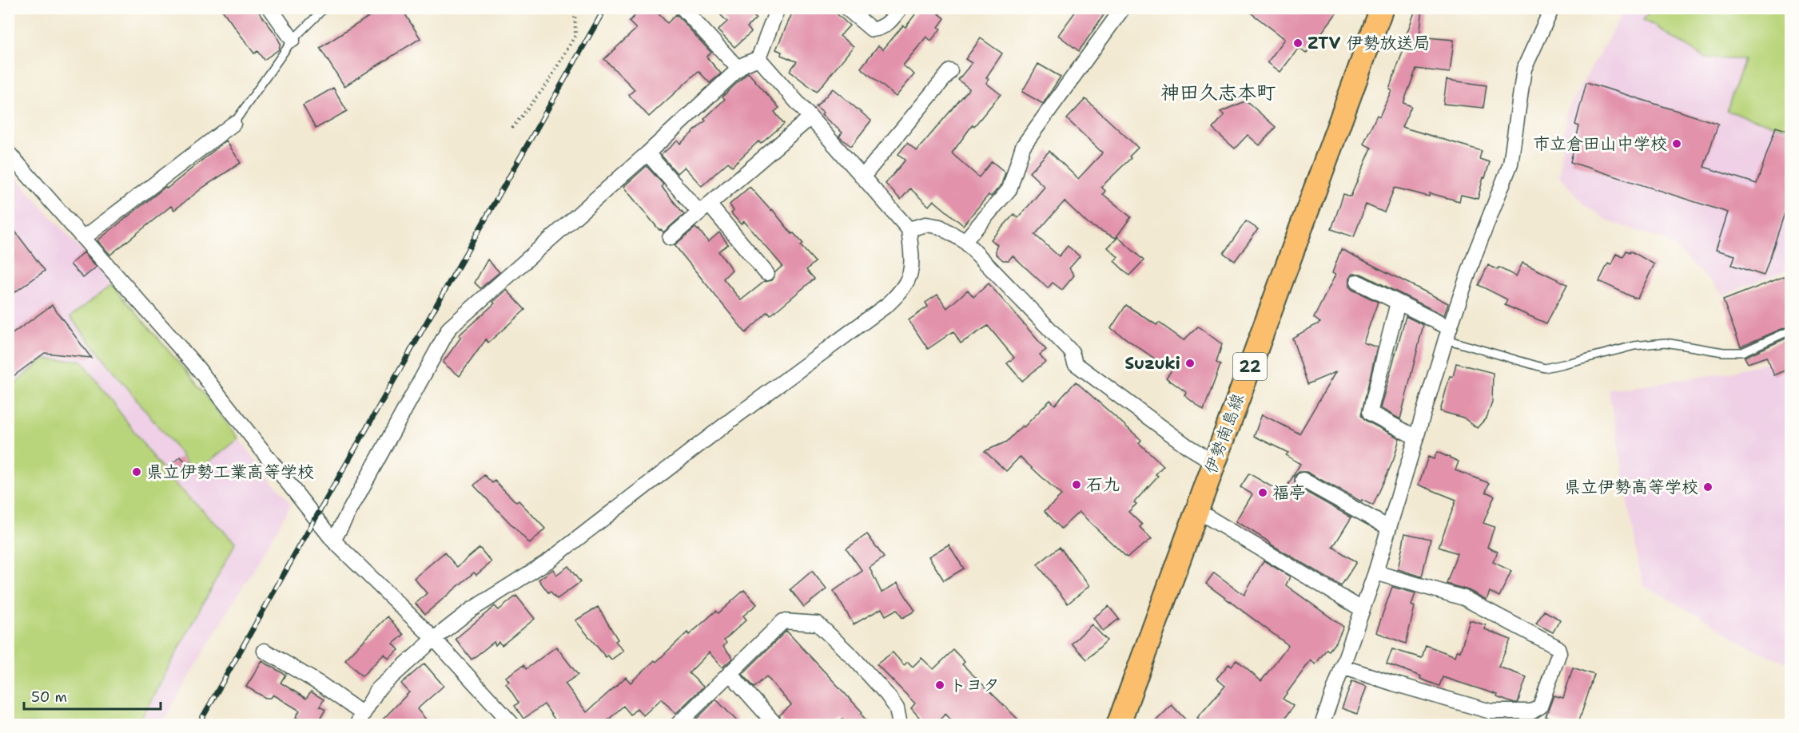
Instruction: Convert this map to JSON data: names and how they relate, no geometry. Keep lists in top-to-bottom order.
{
  "streets": {
    "main road": ["22", "伊勢南島線"]
  },
  "districts": ["神田久志本町"],
  "places": [
    "ZTV 伊勢放送局",
    "市立倉田山中学校",
    "Suzuki",
    "県立伊勢工業高等学校",
    "石九",
    "県立伊勢高等学校",
    "福亭",
    "トヨタ"
  ],
  "scale_bar": "50 m"
}
